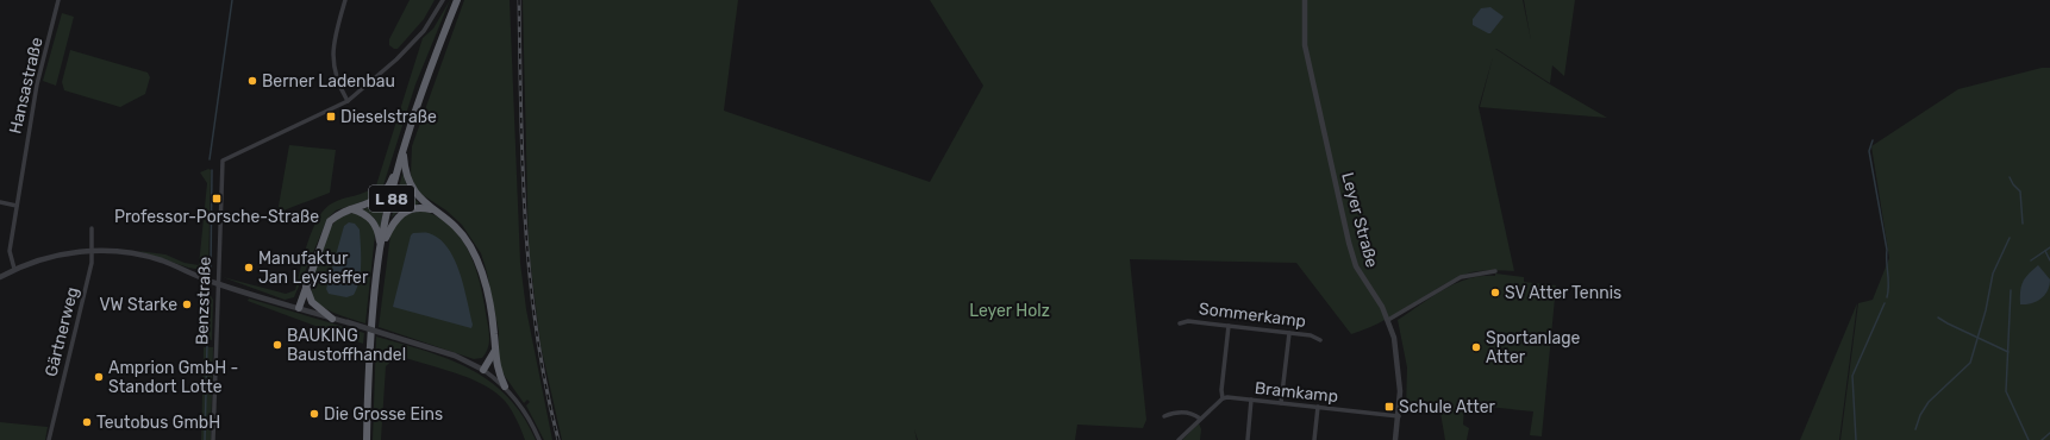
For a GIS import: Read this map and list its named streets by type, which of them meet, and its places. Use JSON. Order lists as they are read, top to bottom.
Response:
{
  "streets": {
    "highway": ["L 88"],
    "street": [
      "Hansastraße",
      "Leyer Straße",
      "Benzstraße",
      "Sommerkamp",
      "Gärtnerweg",
      "Bramkamp"
    ]
  },
  "crossings": [
    ["Leyer Straße", "Bramkamp"]
  ],
  "parks": ["Leyer Holz"],
  "places": {
    "other": [
      "Berner Ladenbau",
      "Manufaktur Jan Leysieffer",
      "SV Atter Tennis",
      "VW Starke",
      "BAUKING Baustoffhandel",
      "Sportanlage Atter",
      "Amprion GmbH - Standort Lotte",
      "Die Grosse Eins",
      "Teutobus GmbH"
    ],
    "transit": ["Dieselstraße", "Professor-Porsche-Straße", "Schule Atter"]
  }
}
